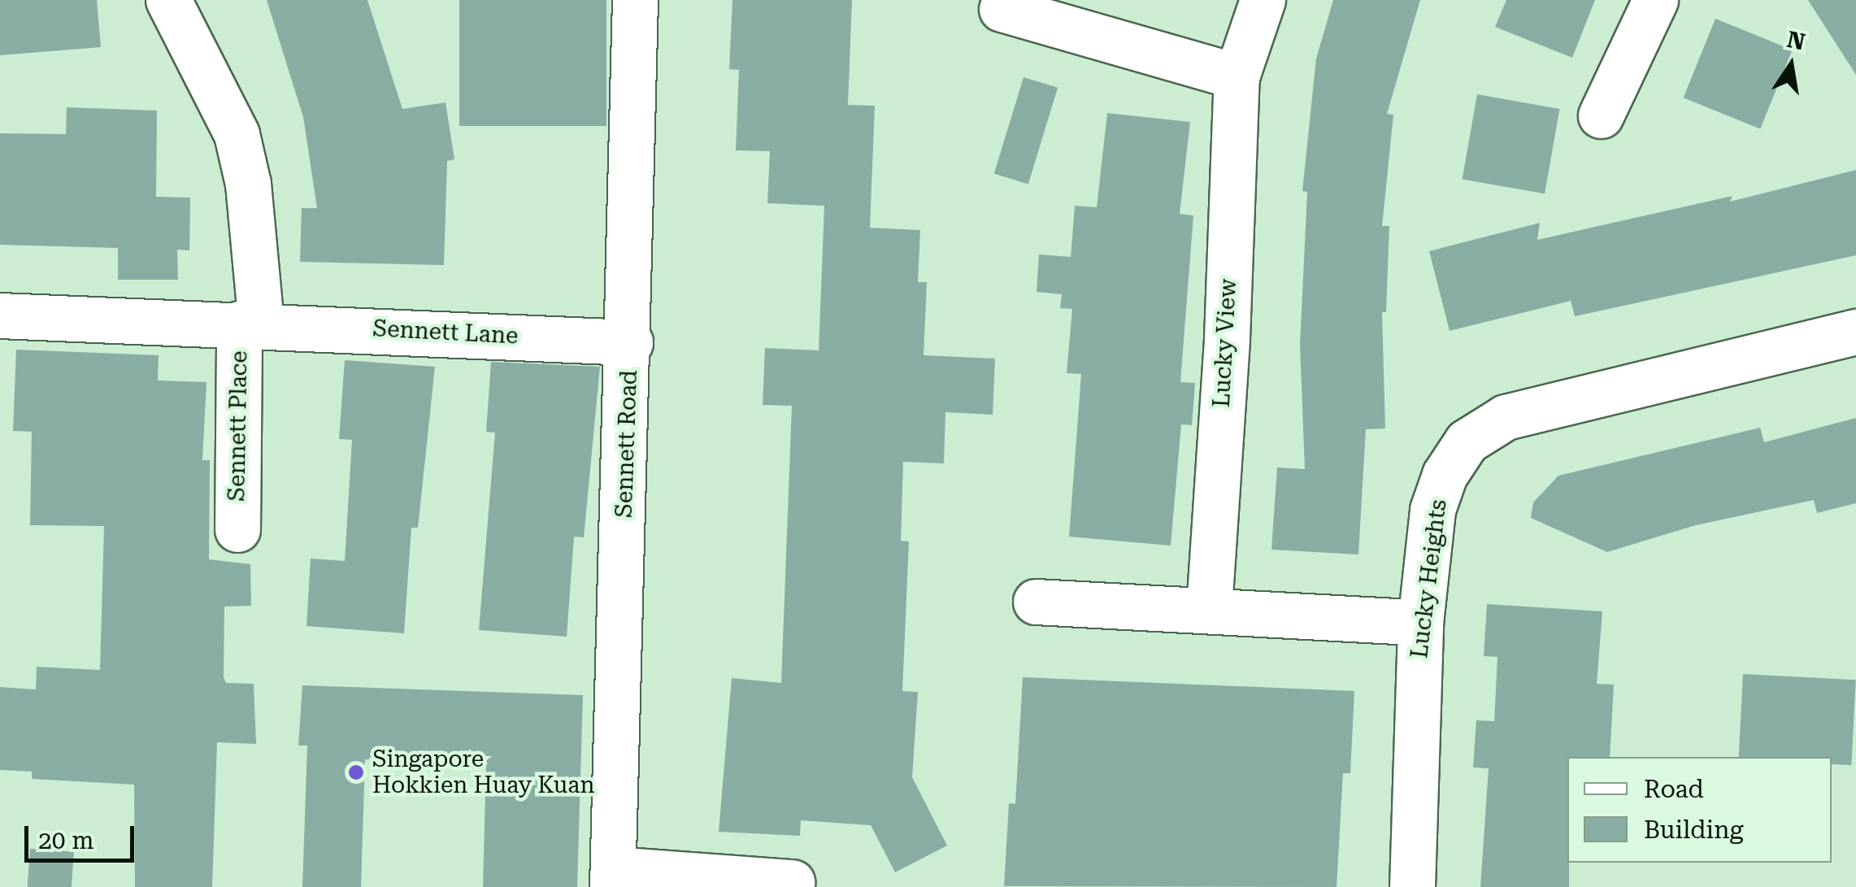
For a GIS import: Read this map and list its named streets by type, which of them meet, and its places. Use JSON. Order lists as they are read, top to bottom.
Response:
{
  "streets": {
    "street": [
      "Sennett Lane",
      "Lucky View",
      "Sennett Place",
      "Sennett Road",
      "Lucky Heights"
    ]
  },
  "crossings": [
    ["Sennett Lane", "Sennett Place"],
    ["Sennett Lane", "Sennett Road"]
  ],
  "places": ["Singapore Hokkien Huay Kuan"],
  "legend": ["Road", "Building"],
  "scale_bar": "20 m",
  "north": "top"
}
